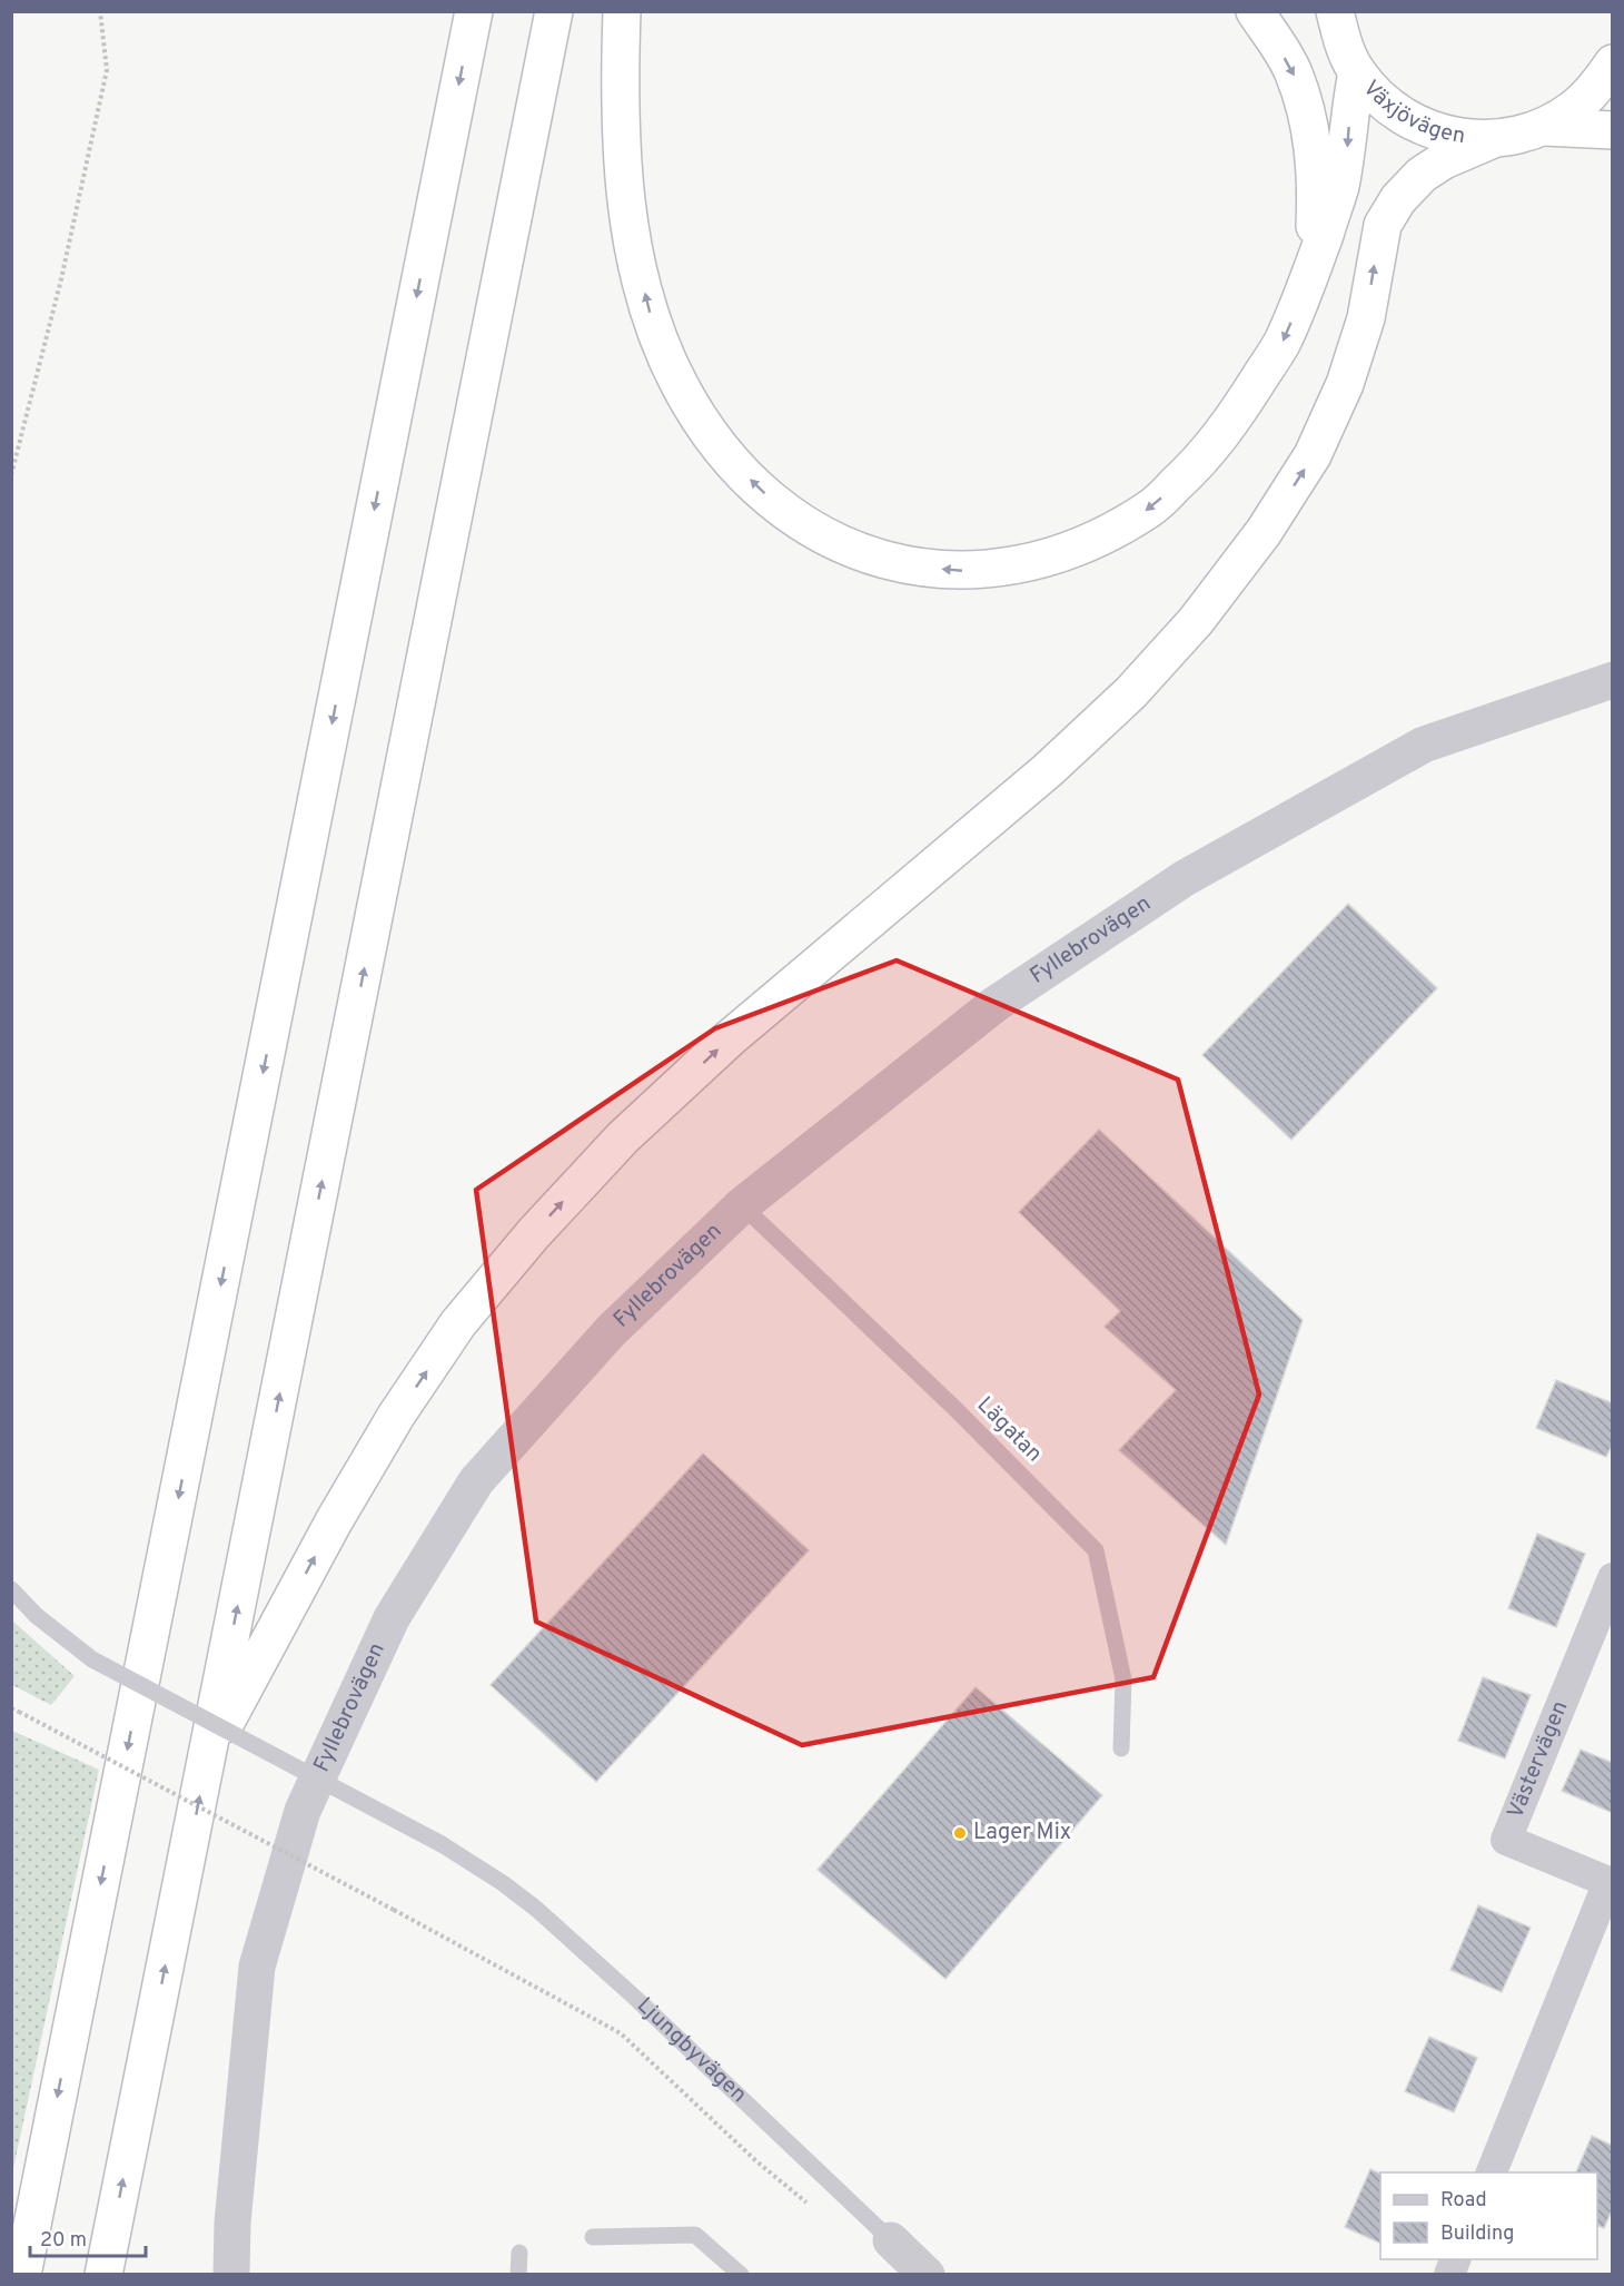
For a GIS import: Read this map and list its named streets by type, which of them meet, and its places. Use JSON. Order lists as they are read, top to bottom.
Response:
{
  "streets": {
    "highway": ["Växjövägen"],
    "street": ["Fyllebrovägen", "Västervägen", "Ljungbyvägen"],
    "lane": ["Lägatan"]
  },
  "crossings": [
    ["Fyllebrovägen", "Lägatan"]
  ],
  "places": ["Lager Mix"],
  "legend": ["Road", "Building"],
  "scale_bar": "20 m"
}
